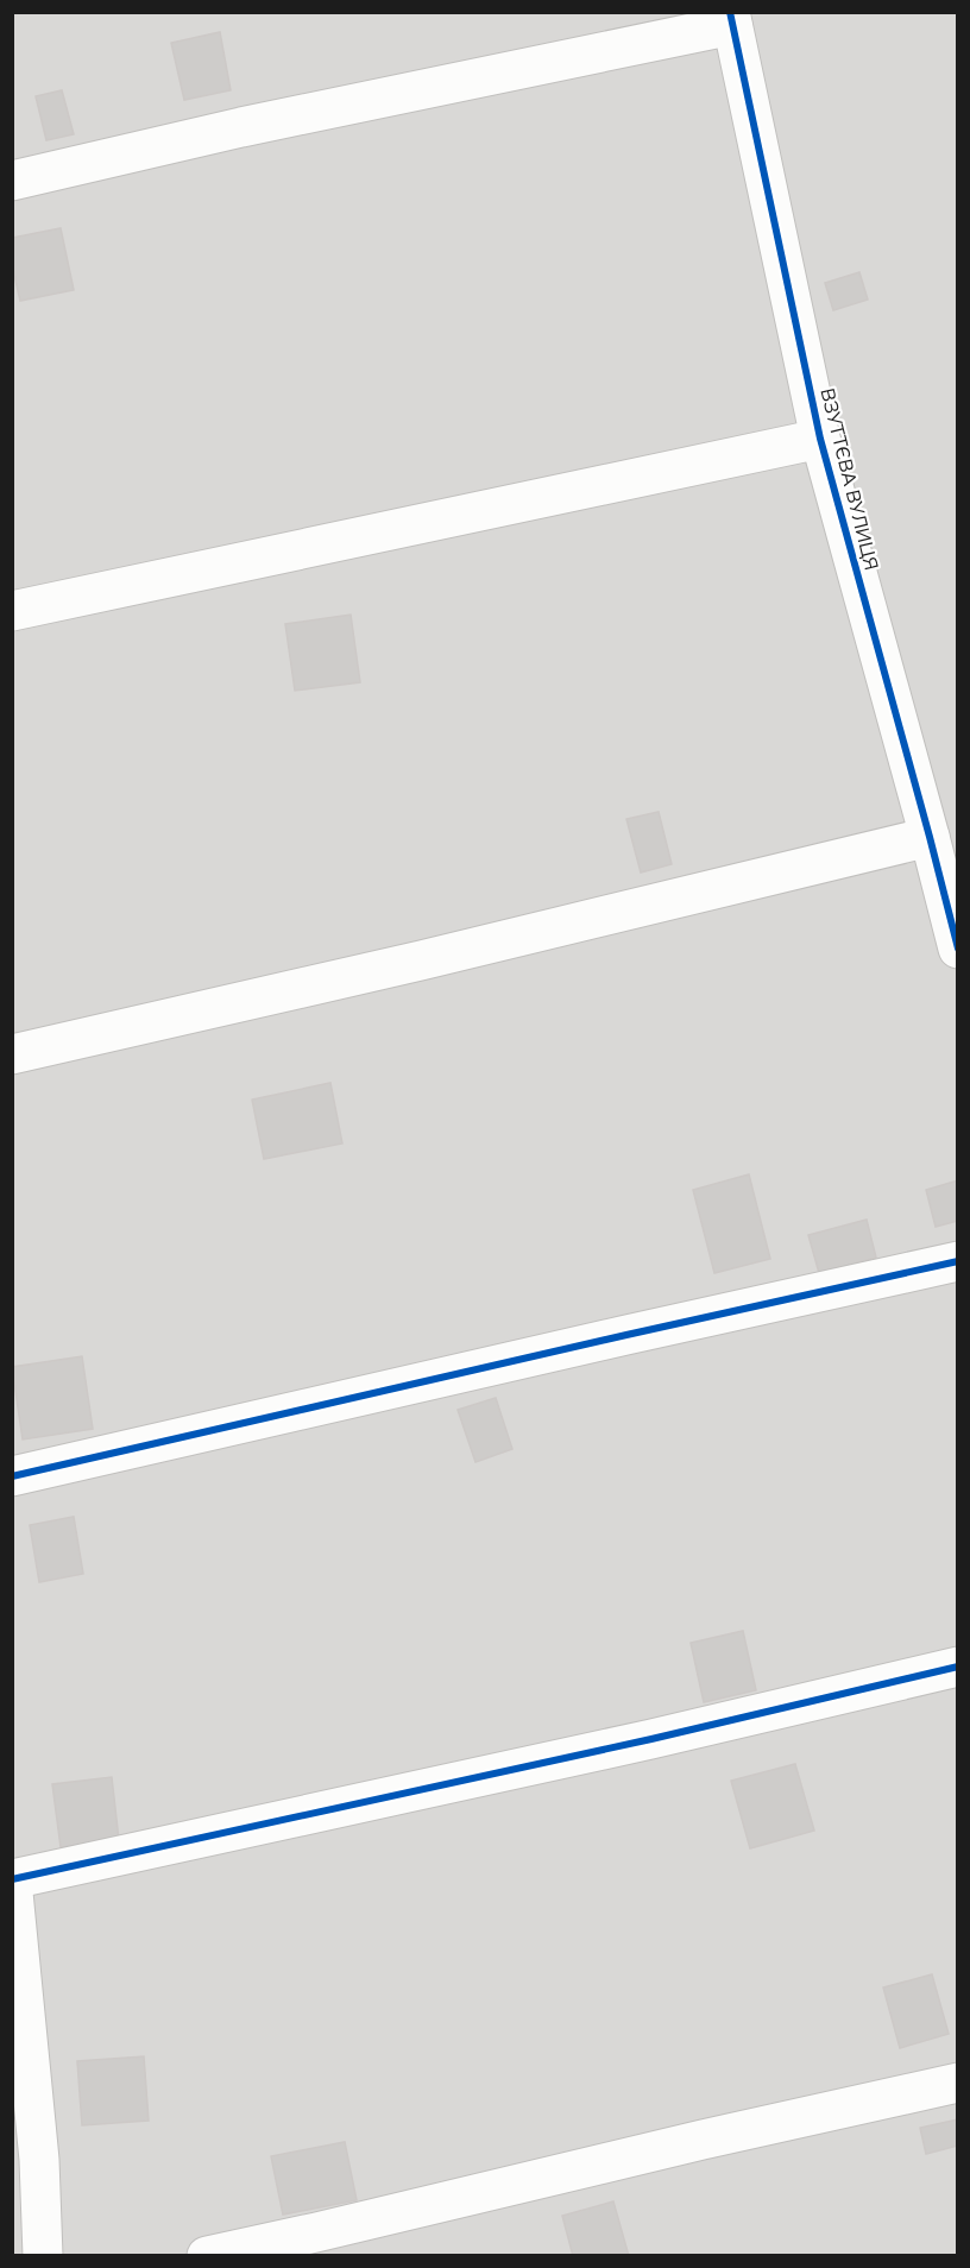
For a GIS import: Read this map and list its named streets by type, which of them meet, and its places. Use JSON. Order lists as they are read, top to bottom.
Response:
{
  "streets": {
    "street": ["ВЗУТТЄВА ВУЛИЦЯ"]
  }
}
